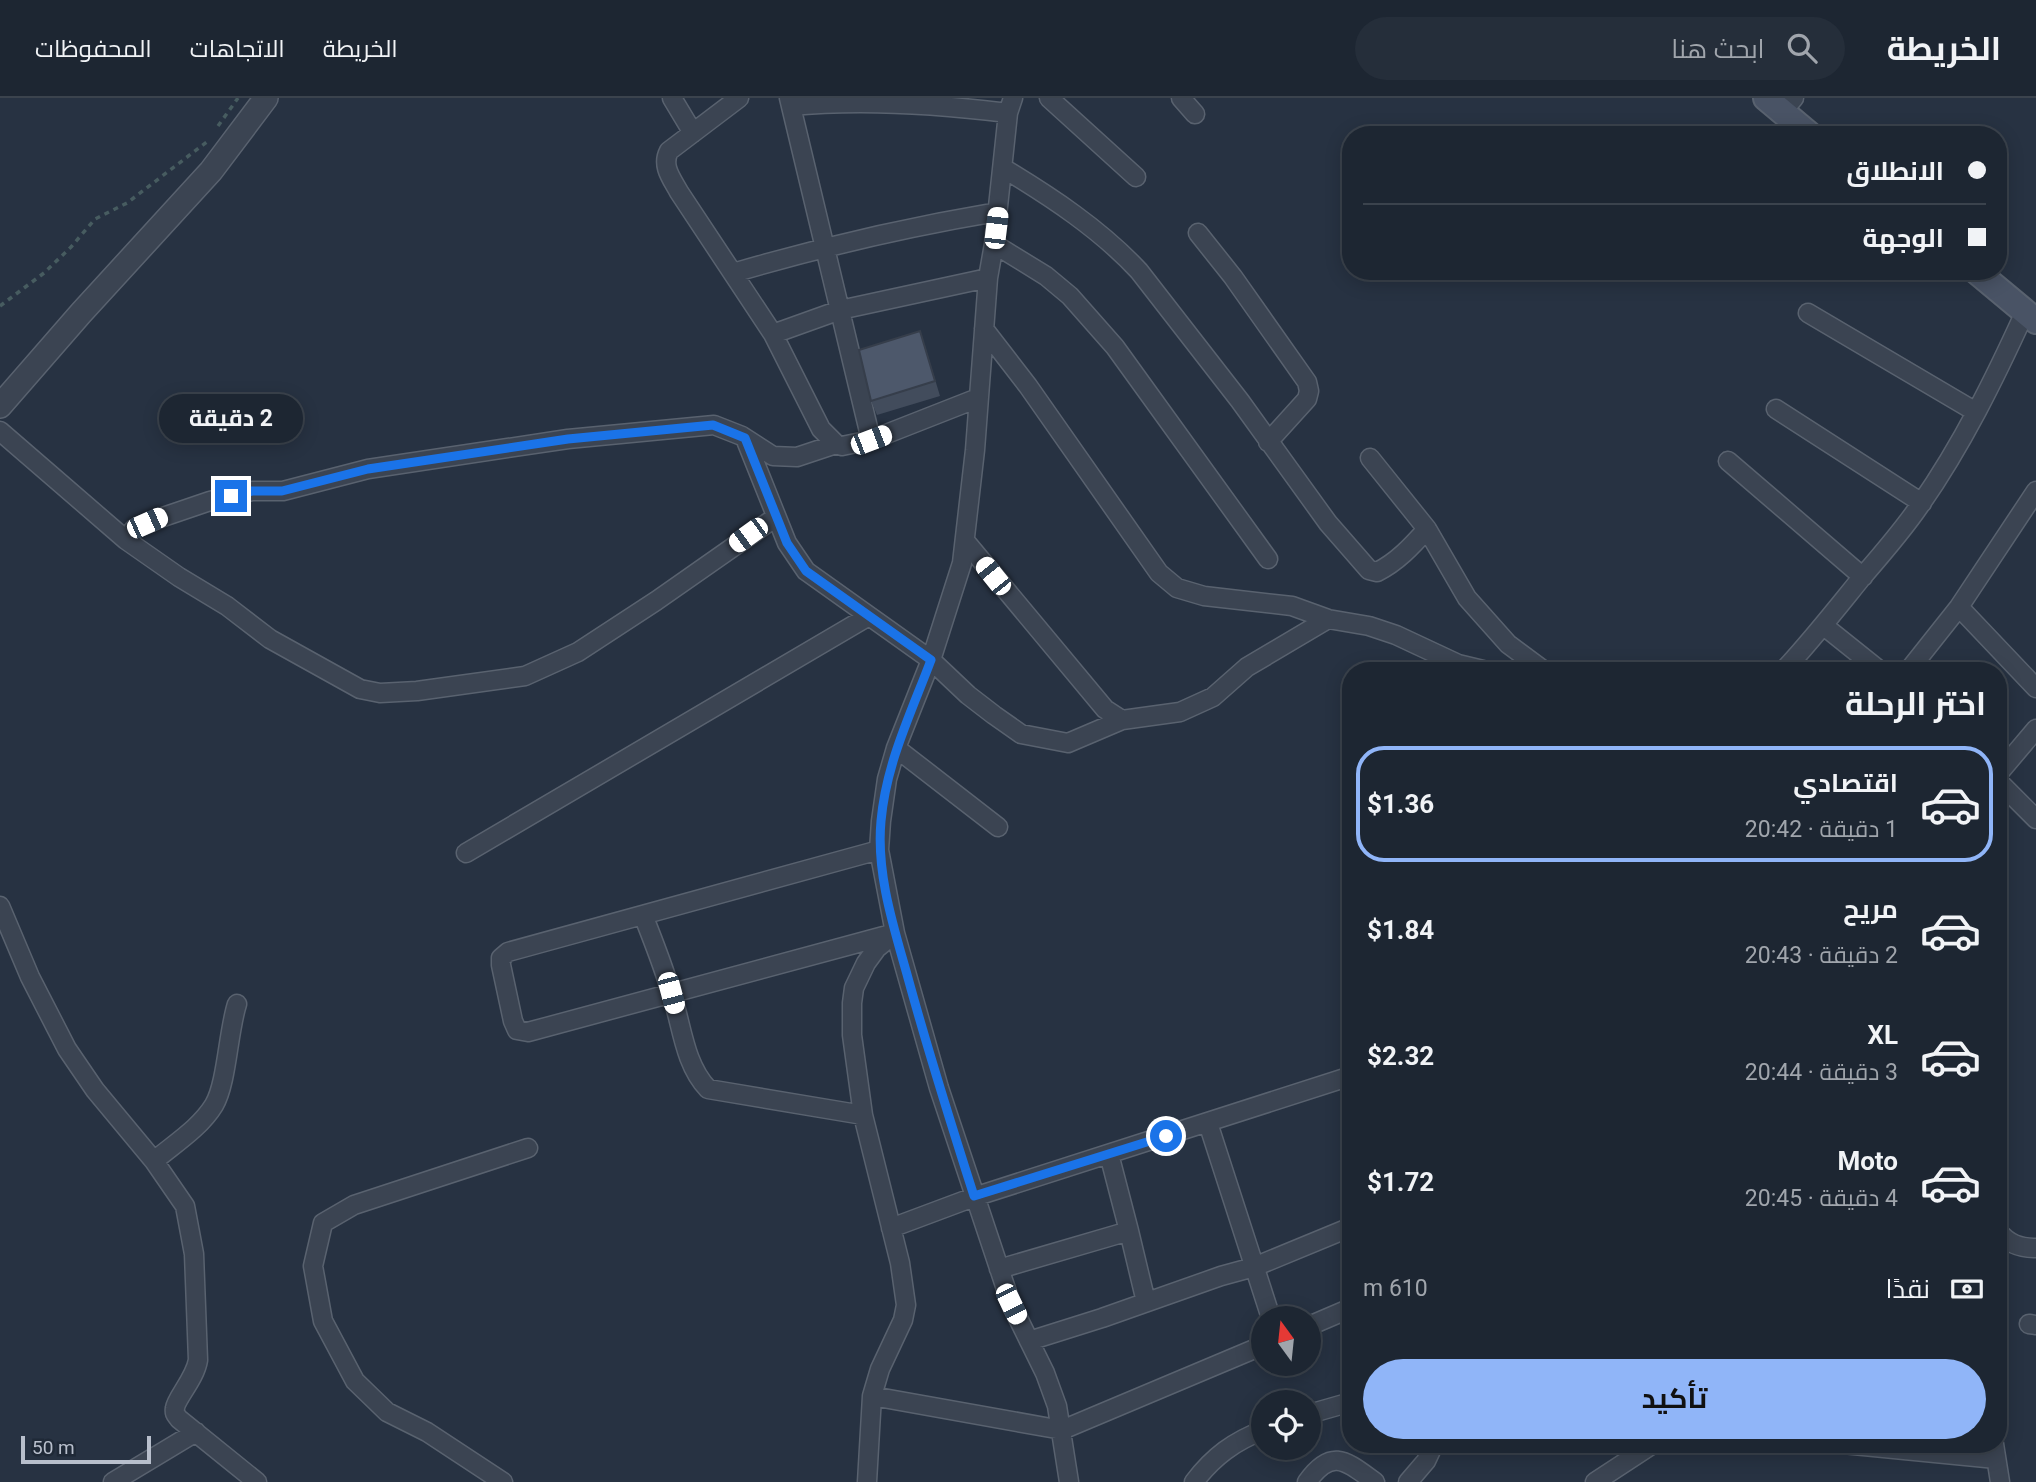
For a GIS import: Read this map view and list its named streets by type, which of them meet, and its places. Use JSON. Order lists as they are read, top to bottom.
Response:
{
  "scale_bar": "50 m",
  "north": "top",
  "page": {
    "header": "الخريطة",
    "search": "ابحث هنا",
    "nav": ["الخريطة", "الاتجاهات", "المحفوظات"],
    "banner": ["الانطلاق", "الوجهة"],
    "bubble": "2 دقيقة",
    "heading": "اختر الرحلة",
    "list": [
      {
        "name": "اقتصادي",
        "note": "1 دقيقة · 20:42",
        "value": "$1.36"
      },
      {
        "name": "مريح",
        "note": "2 دقيقة · 20:43",
        "value": "$1.84"
      },
      {
        "name": "XL",
        "note": "3 دقيقة · 20:44",
        "value": "$2.32"
      },
      {
        "name": "Moto",
        "note": "4 دقيقة · 20:45",
        "value": "$1.72"
      }
    ],
    "pay": ["نقدًا", "610 m"],
    "buttons": "تأكيد",
    "scale": "50 m"
  }
}
